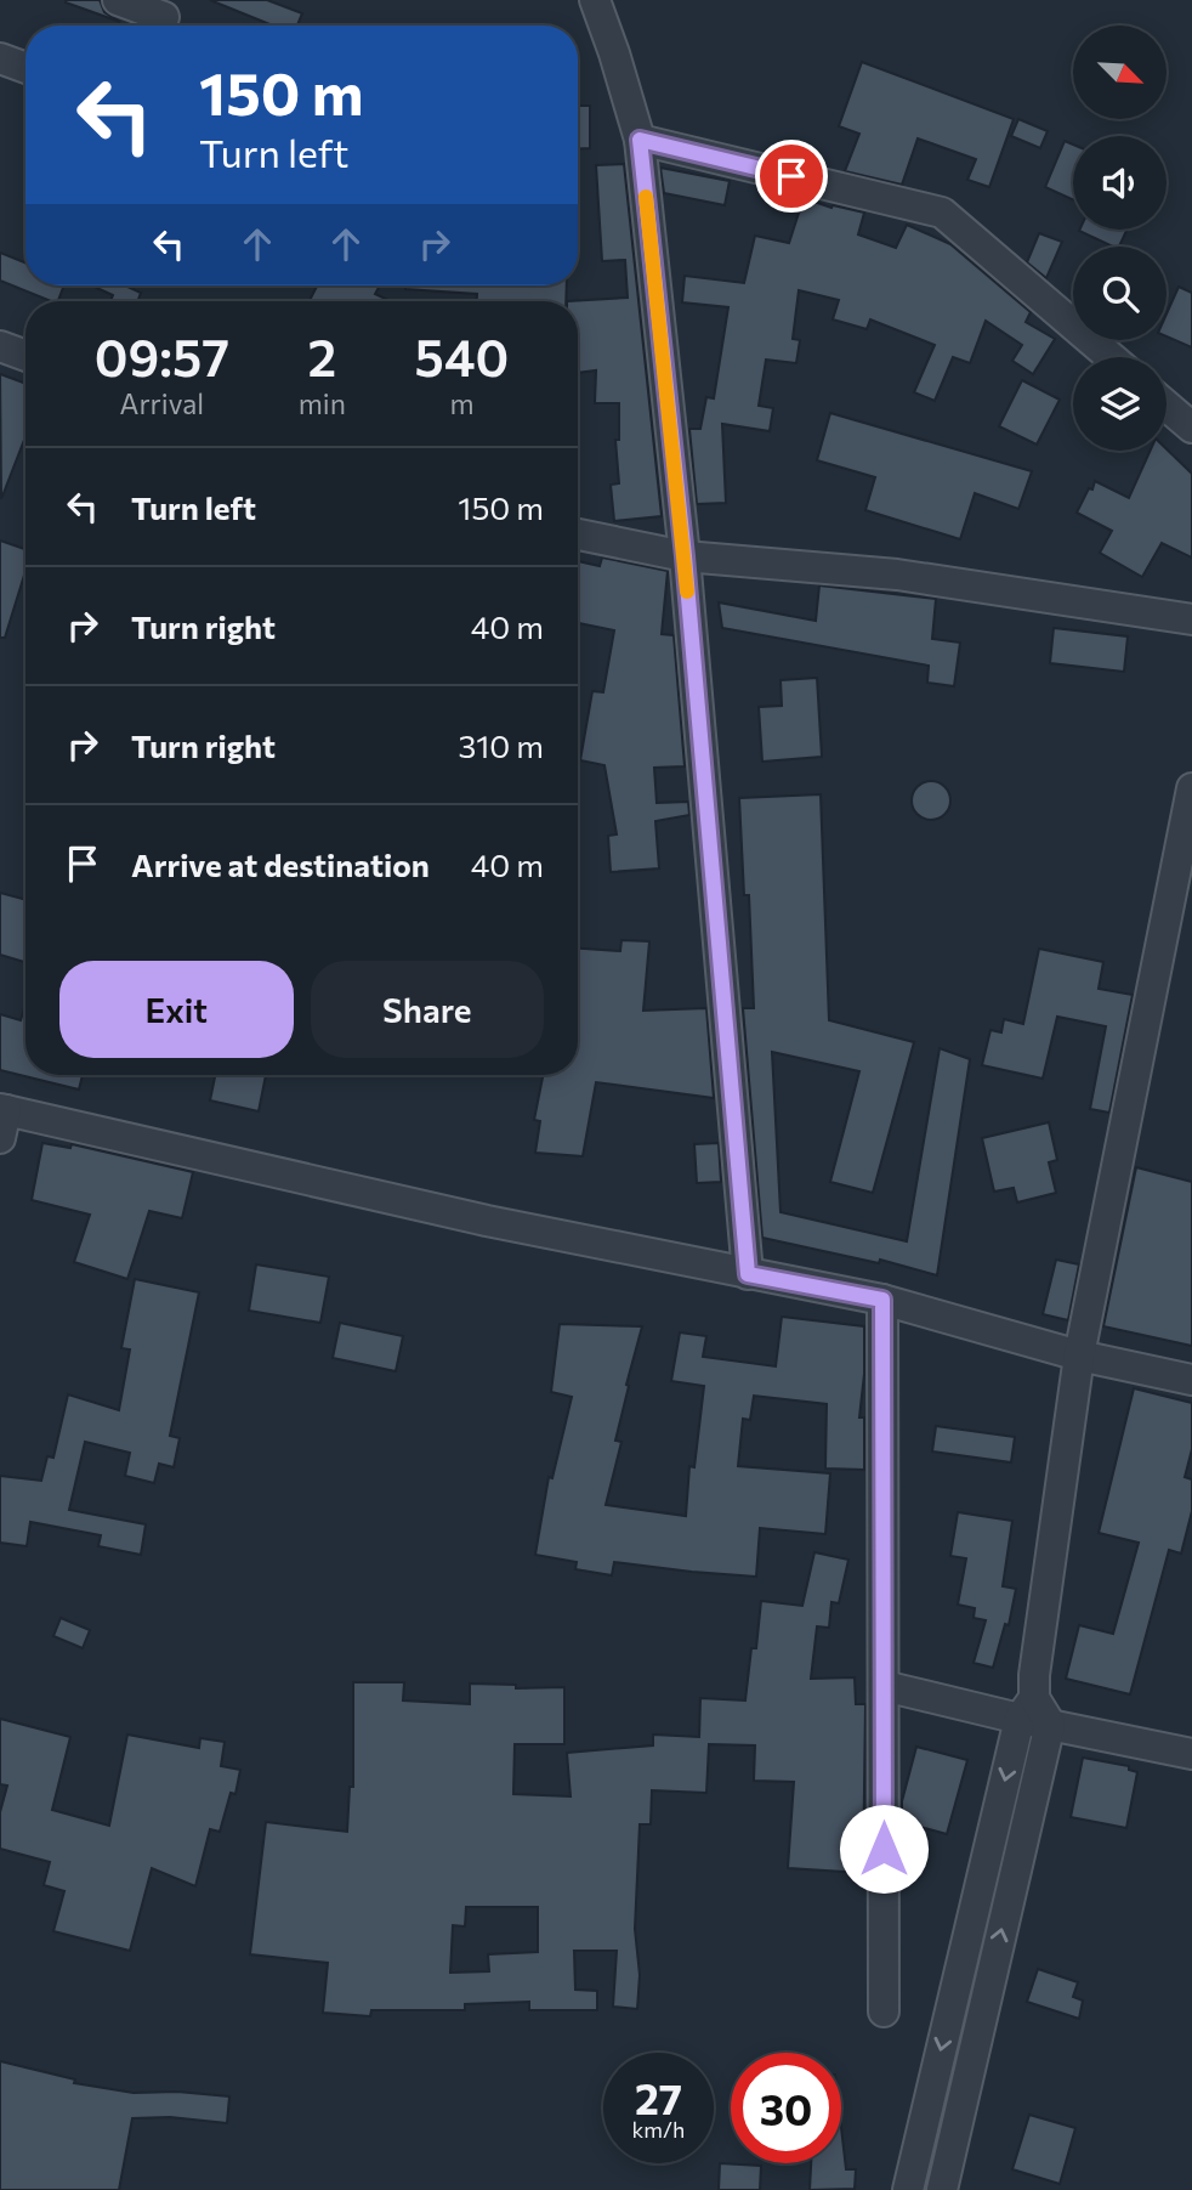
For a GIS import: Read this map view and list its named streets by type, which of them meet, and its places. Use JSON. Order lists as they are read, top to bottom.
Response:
{
  "north": "bottom right",
  "page": {
    "turn": ["150 m", "Turn left"],
    "eta": [
      "09:57",
      "Arrival",
      "2",
      "min",
      "540",
      "m"
    ],
    "list": [
      {
        "name": "Turn left",
        "value": "150 m"
      },
      {
        "name": "Turn right",
        "value": "40 m"
      },
      {
        "name": "Turn right",
        "value": "310 m"
      },
      {
        "name": "Arrive at destination",
        "value": "40 m"
      }
    ],
    "buttons": ["Exit", "Share"],
    "speed": "27 km/h",
    "limit": "30"
  }
}
